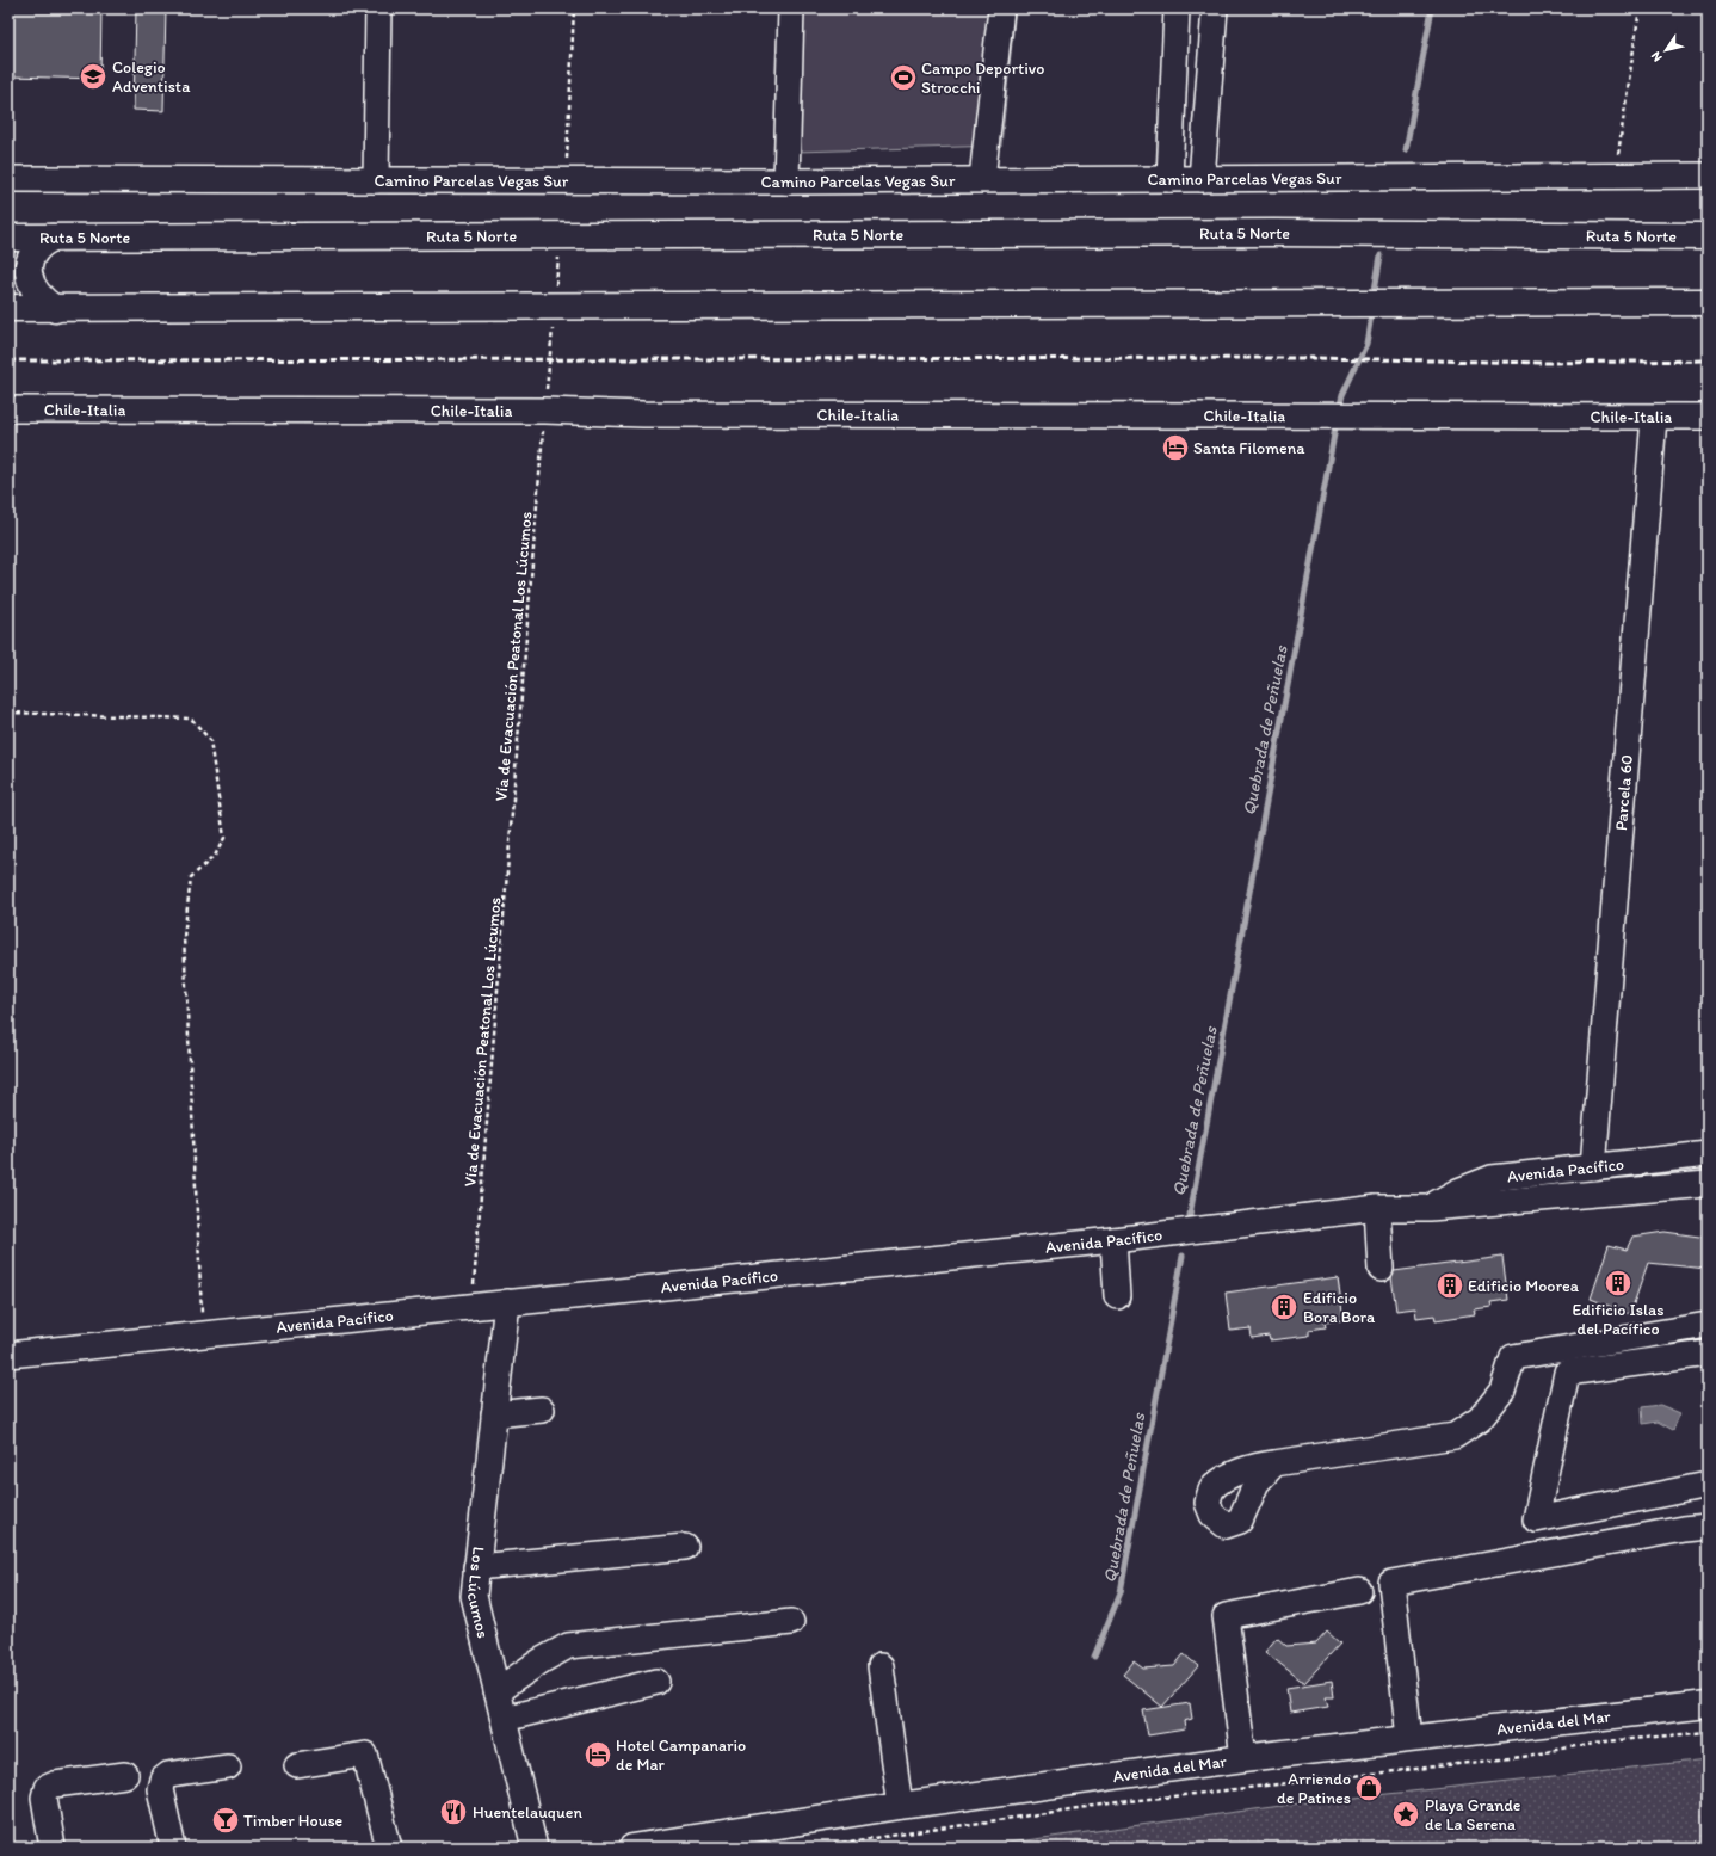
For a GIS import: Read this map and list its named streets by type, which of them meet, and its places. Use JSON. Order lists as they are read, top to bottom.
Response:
{
  "streets": {
    "main road": ["Ruta 5 Norte", "Avenida del Mar"],
    "street": [
      "Camino Parcelas Vegas Sur",
      "Chile-Italia",
      "Parcela 60",
      "Avenida Pacífico",
      "Los Lúcumos"
    ],
    "path": ["Vía de Evacuación Peatonal Los Lúcumos"]
  },
  "crossings": [
    ["Ruta 5 Norte", "Vía de Evacuación Peatonal Los Lúcumos"],
    ["Chile-Italia", "Vía de Evacuación Peatonal Los Lúcumos"],
    ["Chile-Italia", "Parcela 60"],
    ["Vía de Evacuación Peatonal Los Lúcumos", "Avenida Pacífico"],
    ["Parcela 60", "Avenida Pacífico"],
    ["Avenida Pacífico", "Los Lúcumos"]
  ],
  "water": ["Quebrada de Peñuelas"],
  "places": {
    "school or university": ["Colegio Adventista"],
    "sports": ["Campo Deportivo Strocchi"],
    "hotel": ["Santa Filomena", "Hotel Campanario de Mar"],
    "building": ["Edificio Islas del Pacífico", "Edificio Moorea", "Edificio Bora Bora"],
    "shop": ["Arriendo de Patines"],
    "restaurant": ["Huentelauquen"],
    "place": ["Playa Grande de La Serena"],
    "bar": ["Timber House"]
  },
  "north": "bottom left"
}
